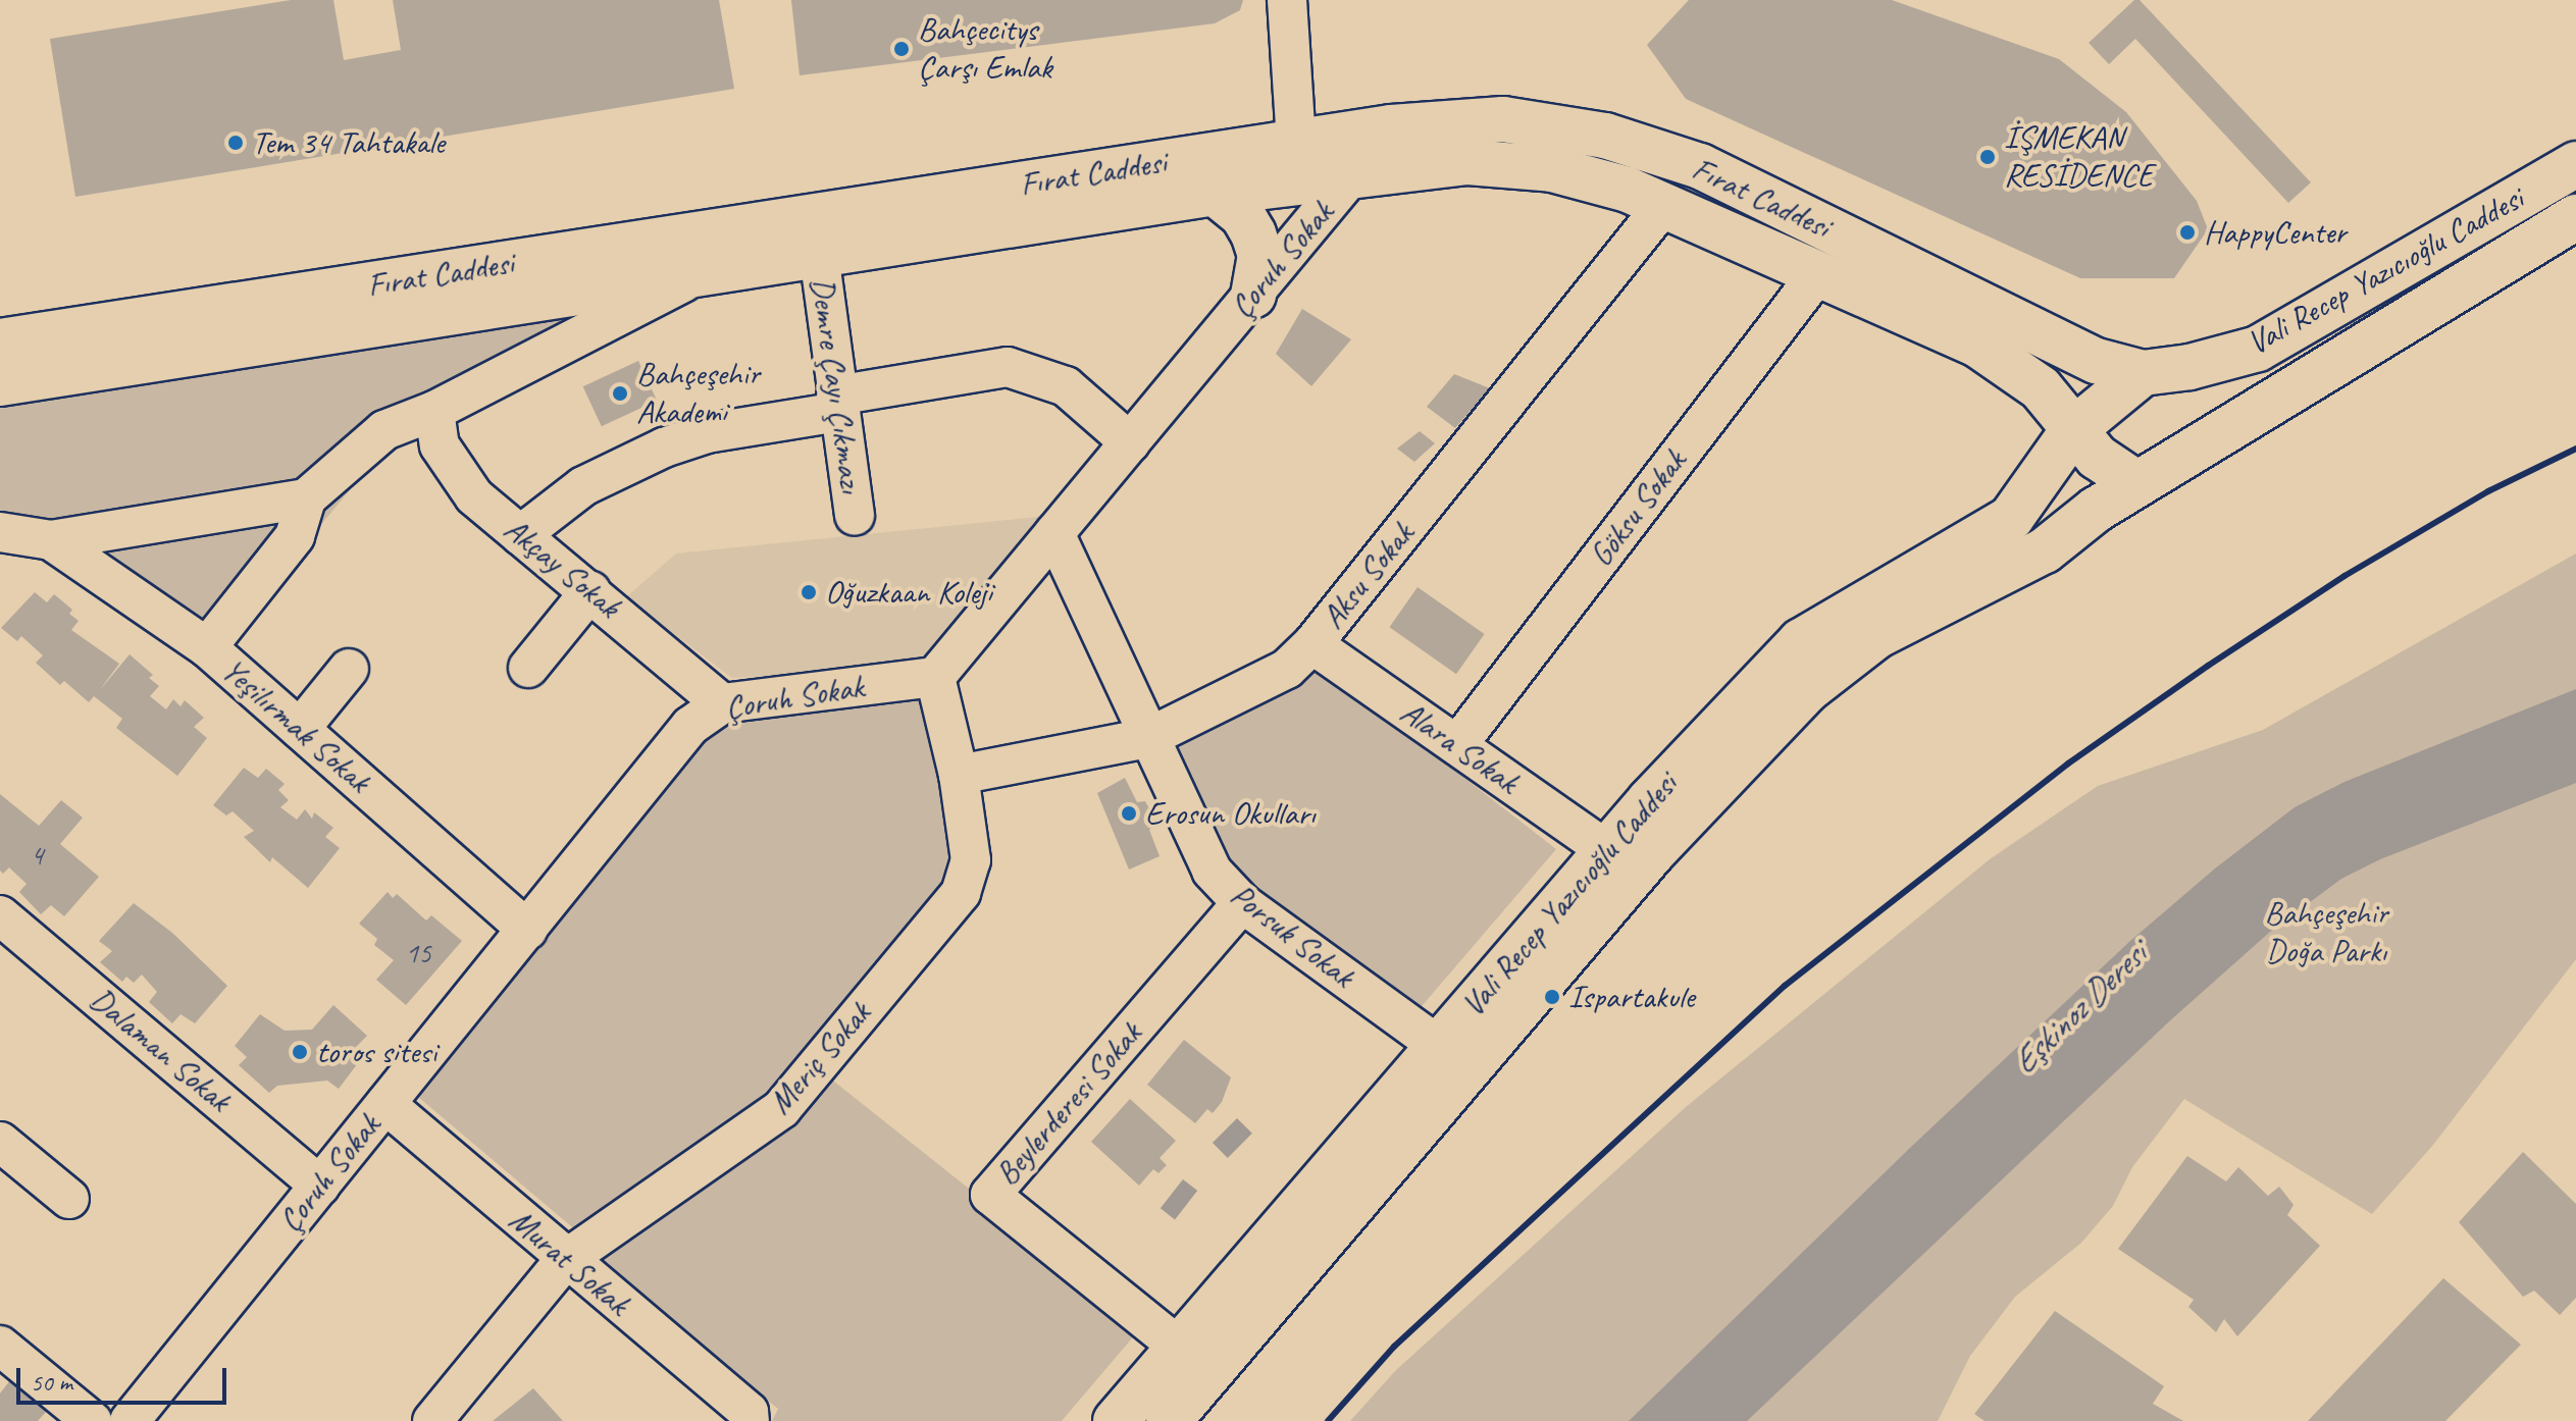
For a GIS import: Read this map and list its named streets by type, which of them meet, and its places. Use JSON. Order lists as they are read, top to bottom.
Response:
{
  "streets": {
    "main road": ["Fırat Caddesi", "Vali Recep Yazıcıoğlu Caddesi"],
    "street": [
      "Çoruh Sokak",
      "Demre Çayı Çıkmazı",
      "Göksu Sokak",
      "Akçay Sokak",
      "Aksu Sokak",
      "Yeşilırmak Sokak",
      "Alara Sokak",
      "Porsuk Sokak",
      "Dalaman Sokak",
      "Meriç Sokak",
      "Beylerderesi Sokak",
      "Murat Sokak"
    ]
  },
  "crossings": [
    ["Fırat Caddesi", "Çoruh Sokak"],
    ["Fırat Caddesi", "Vali Recep Yazıcıoğlu Caddesi"],
    ["Fırat Caddesi", "Demre Çayı Çıkmazı"],
    ["Fırat Caddesi", "Göksu Sokak"],
    ["Fırat Caddesi", "Aksu Sokak"],
    ["Çoruh Sokak", "Akçay Sokak"],
    ["Çoruh Sokak", "Yeşilırmak Sokak"],
    ["Çoruh Sokak", "Porsuk Sokak"],
    ["Çoruh Sokak", "Dalaman Sokak"],
    ["Çoruh Sokak", "Meriç Sokak"],
    ["Çoruh Sokak", "Murat Sokak"],
    ["Vali Recep Yazıcıoğlu Caddesi", "Alara Sokak"],
    ["Vali Recep Yazıcıoğlu Caddesi", "Porsuk Sokak"],
    ["Vali Recep Yazıcıoğlu Caddesi", "Beylerderesi Sokak"],
    ["Göksu Sokak", "Alara Sokak"],
    ["Aksu Sokak", "Alara Sokak"],
    ["Aksu Sokak", "Porsuk Sokak"],
    ["Aksu Sokak", "Meriç Sokak"],
    ["Porsuk Sokak", "Beylerderesi Sokak"],
    ["Meriç Sokak", "Murat Sokak"]
  ],
  "water": ["Eşkinoz Deresi"],
  "parks": ["Bahçeşehir Doğa Parkı"],
  "places": [
    "Bahçecitys Çarşı Emlak",
    "Tem 34 Tahtakale",
    "İŞMEKAN RESİDENCE",
    "HappyCenter",
    "Bahçeşehir Akademi",
    "Oğuzkaan Koleji",
    "Erosun Okulları",
    "Ispartakule",
    "toros sitesi"
  ],
  "house_numbers": ["4", "15"],
  "scale_bar": "50 m"
}
